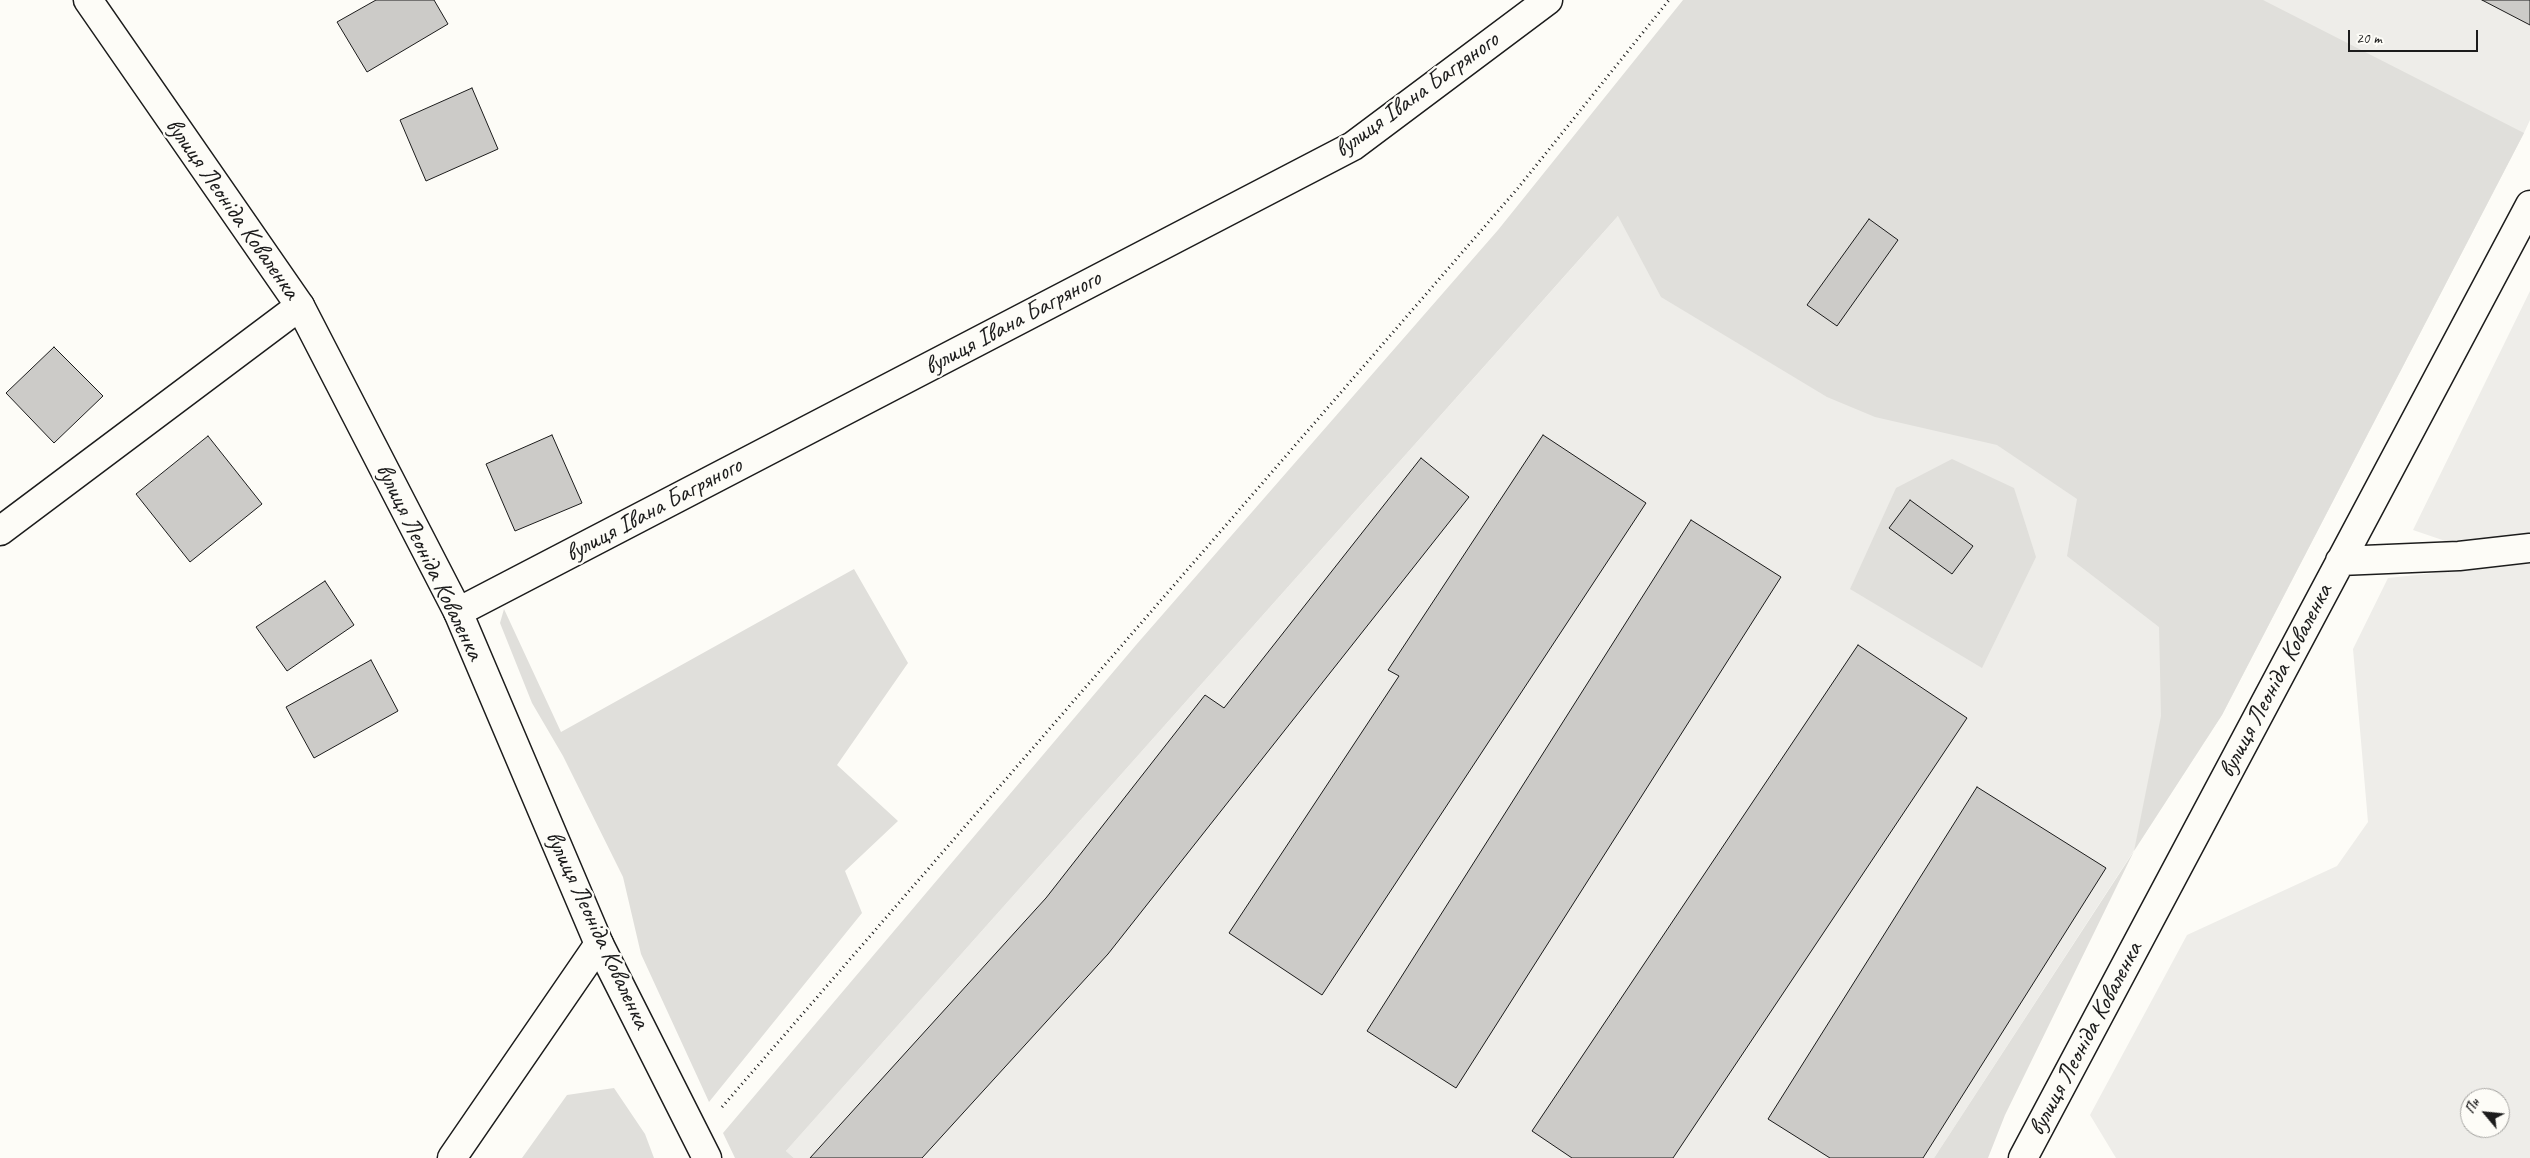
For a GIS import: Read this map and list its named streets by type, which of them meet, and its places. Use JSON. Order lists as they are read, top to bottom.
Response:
{
  "streets": {
    "street": ["вулиця Івана Багряного", "вулиця Леоніда Коваленка"]
  },
  "crossings": [
    ["вулиця Івана Багряного", "вулиця Леоніда Коваленка"]
  ],
  "scale_bar": "20 m",
  "north": "top left"
}
